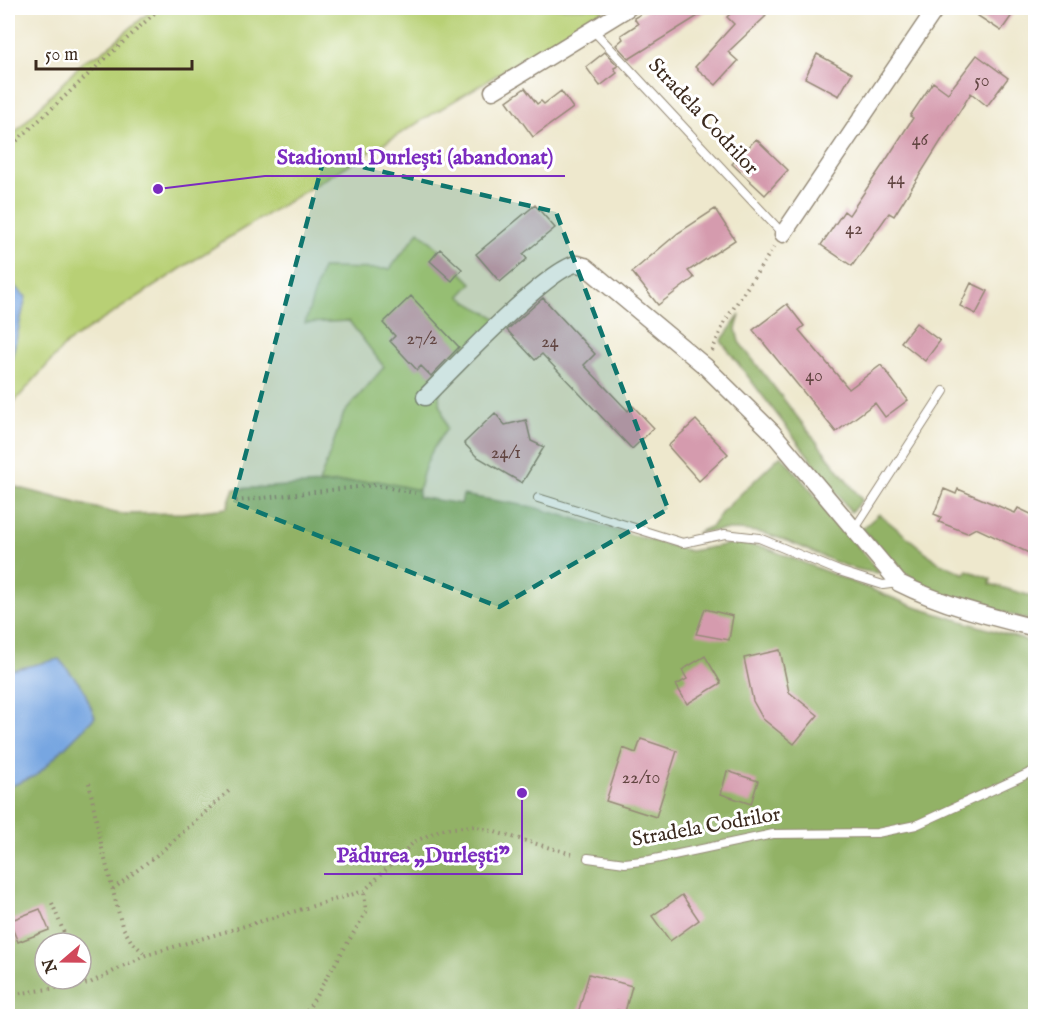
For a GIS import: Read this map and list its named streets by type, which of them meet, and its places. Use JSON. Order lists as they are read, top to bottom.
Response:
{
  "streets": {
    "lane": ["Stradela Codrilor"]
  },
  "places": ["Stadionul Durlești (abandonat)", "Pădurea „Durlești”"],
  "house_numbers": [
    "50",
    "46",
    "44",
    "42",
    "27/2",
    "24",
    "40",
    "24/1",
    "22/10"
  ],
  "scale_bar": "50 m",
  "north": "left"
}
